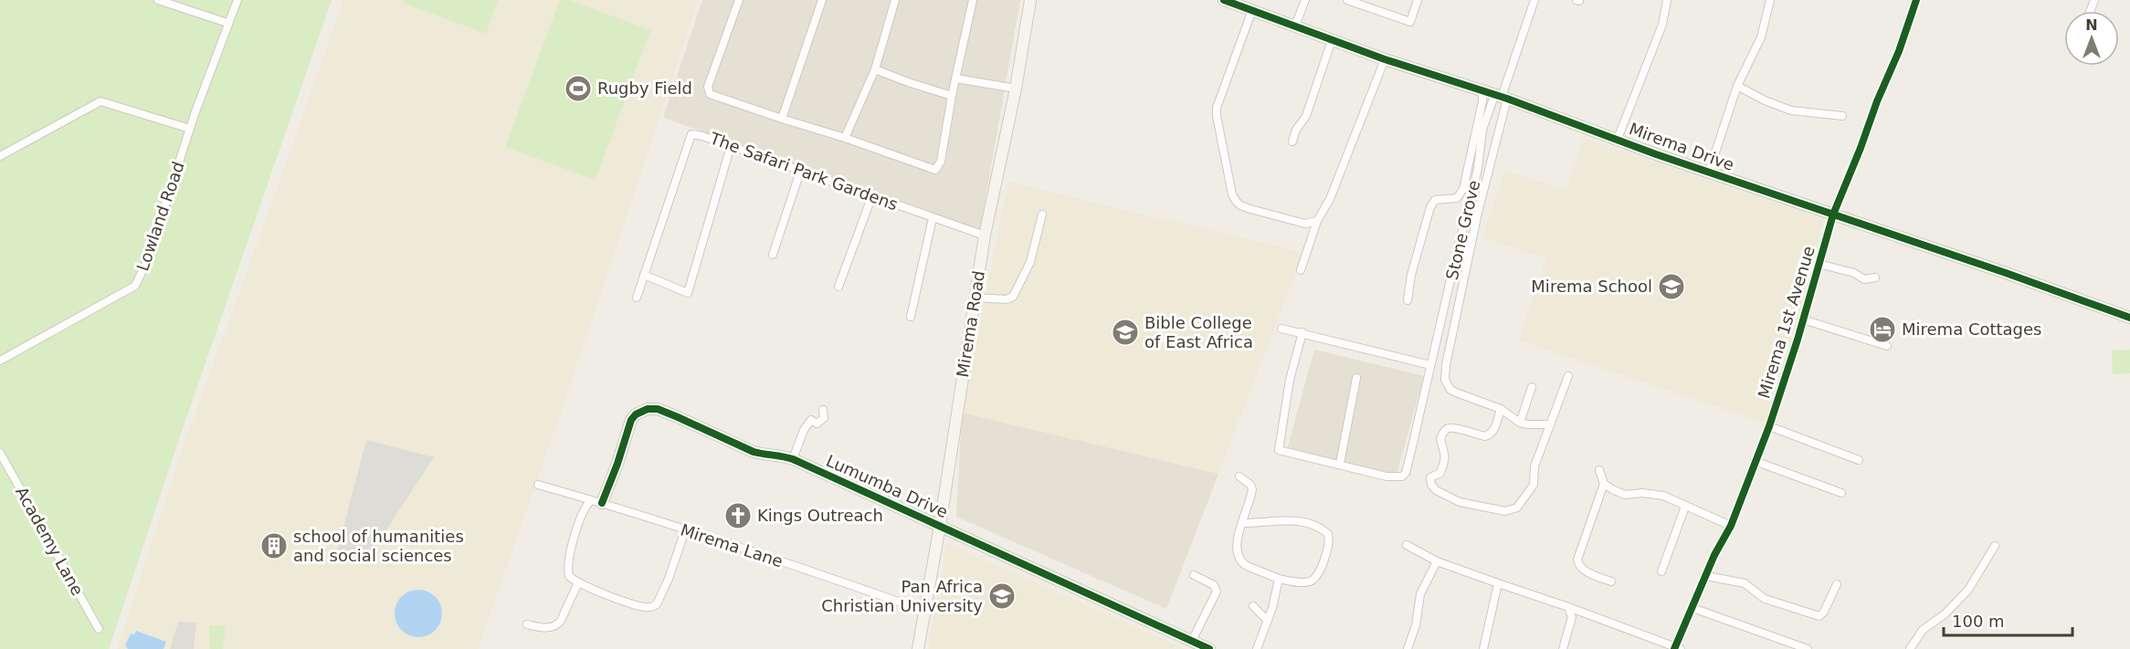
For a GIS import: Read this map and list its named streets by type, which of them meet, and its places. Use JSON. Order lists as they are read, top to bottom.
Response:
{
  "streets": {
    "street": [
      "Mirema Drive",
      "The Safari Park Gardens",
      "Lowland Road",
      "Stone Grove",
      "Mirema 1st Avenue",
      "Mirema Road",
      "Lumumba Drive",
      "Academy Lane",
      "Mirema Lane"
    ]
  },
  "crossings": [
    ["Mirema Drive", "Stone Grove"],
    ["Mirema Drive", "Mirema 1st Avenue"],
    ["The Safari Park Gardens", "Mirema Road"],
    ["Mirema Road", "Lumumba Drive"],
    ["Mirema Road", "Mirema Lane"],
    ["Lumumba Drive", "Mirema Lane"]
  ],
  "places": {
    "sports": ["Rugby Field"],
    "school or university": ["Mirema School", "Bible College of East Africa", "Pan Africa Christian University"],
    "hotel": ["Mirema Cottages"],
    "church": ["Kings Outreach"],
    "building": ["school of humanities and social sciences"]
  },
  "scale_bar": "100 m",
  "north": "top"
}
